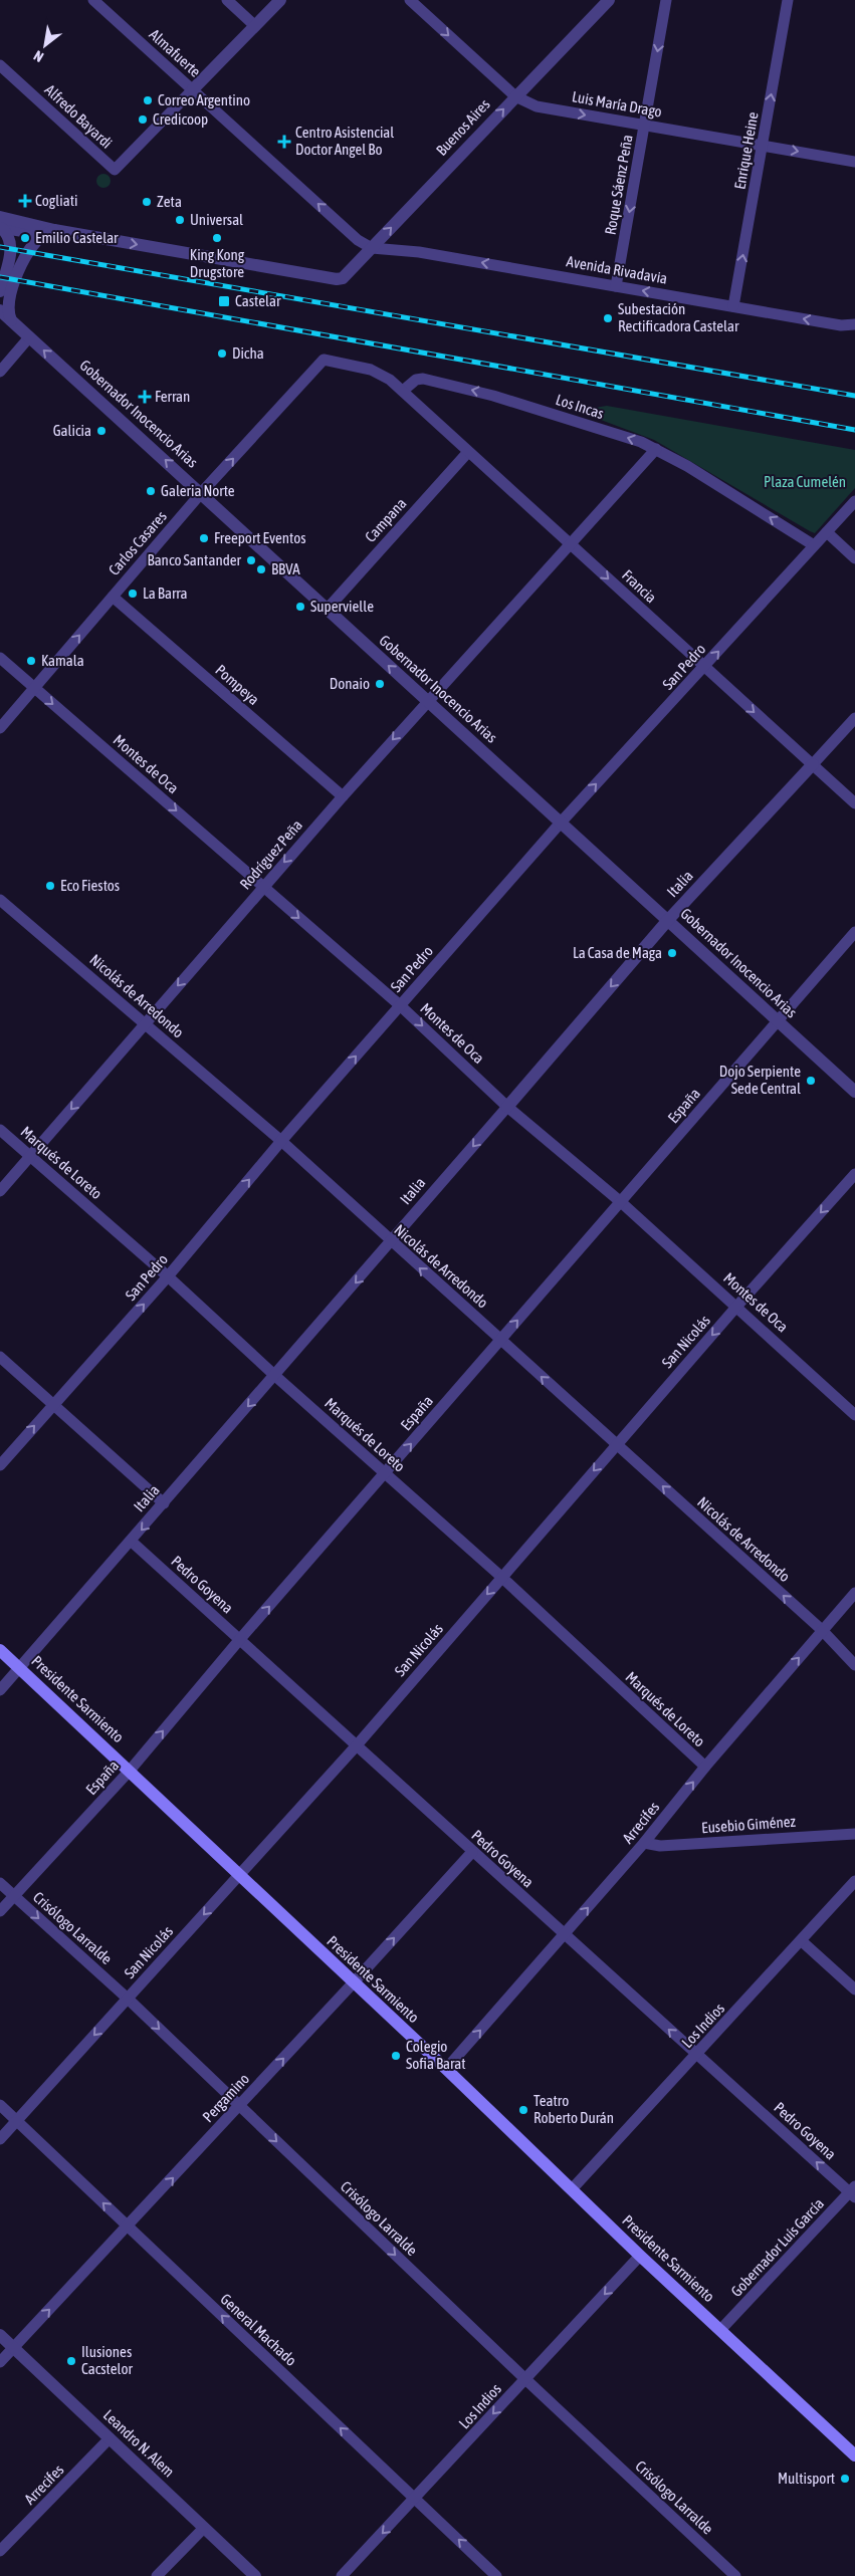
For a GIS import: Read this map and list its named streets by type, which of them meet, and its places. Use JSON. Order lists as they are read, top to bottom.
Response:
{
  "streets": {
    "main road": ["Presidente Sarmiento"],
    "street": [
      "Almafuerte",
      "Luis María Drago",
      "Alfredo Bayardi",
      "Buenos Aires",
      "Enrique Heine",
      "Roque Sáenz Peña",
      "Avenida Rivadavia",
      "Los Incas",
      "Gobernador Inocencio Arias",
      "Campana",
      "Carlos Casares",
      "Francia",
      "San Pedro",
      "Pompeya",
      "Montes de Oca",
      "Rodríguez Peña",
      "Italia",
      "Nicolás de Arredondo",
      "España",
      "Marqués de Loreto",
      "San Nicolás",
      "Pedro Goyena",
      "Arrecifes",
      "Eusebio Giménez",
      "Crisólogo Larralde",
      "Los Indios",
      "Pergamino",
      "Gobernador Luís García",
      "General Machado",
      "Leandro N. Alem"
    ]
  },
  "crossings": [
    ["Almafuerte", "Alfredo Bayardi"],
    ["Almafuerte", "Buenos Aires"],
    ["Almafuerte", "Avenida Rivadavia"],
    ["Luis María Drago", "Buenos Aires"],
    ["Luis María Drago", "Enrique Heine"],
    ["Luis María Drago", "Roque Sáenz Peña"],
    ["Buenos Aires", "Avenida Rivadavia"],
    ["Enrique Heine", "Avenida Rivadavia"],
    ["Roque Sáenz Peña", "Avenida Rivadavia"],
    ["Los Incas", "Carlos Casares"],
    ["Los Incas", "Francia"],
    ["Los Incas", "San Pedro"],
    ["Los Incas", "Rodríguez Peña"],
    ["Gobernador Inocencio Arias", "Campana"],
    ["Gobernador Inocencio Arias", "Carlos Casares"],
    ["Gobernador Inocencio Arias", "San Pedro"],
    ["Gobernador Inocencio Arias", "Rodríguez Peña"],
    ["Gobernador Inocencio Arias", "Italia"],
    ["Gobernador Inocencio Arias", "España"],
    ["Campana", "Francia"],
    ["Carlos Casares", "Francia"],
    ["Carlos Casares", "Pompeya"],
    ["Carlos Casares", "Montes de Oca"],
    ["Francia", "San Pedro"],
    ["Francia", "Rodríguez Peña"],
    ["Francia", "Italia"],
    ["San Pedro", "Montes de Oca"],
    ["San Pedro", "Nicolás de Arredondo"],
    ["San Pedro", "Marqués de Loreto"],
    ["Pompeya", "Rodríguez Peña"],
    ["Montes de Oca", "Rodríguez Peña"],
    ["Montes de Oca", "Italia"],
    ["Montes de Oca", "España"],
    ["Montes de Oca", "San Nicolás"],
    ["Rodríguez Peña", "Nicolás de Arredondo"],
    ["Rodríguez Peña", "Marqués de Loreto"],
    ["Italia", "Nicolás de Arredondo"],
    ["Italia", "Marqués de Loreto"],
    ["Italia", "Pedro Goyena"],
    ["Italia", "Presidente Sarmiento"],
    ["Nicolás de Arredondo", "España"],
    ["Nicolás de Arredondo", "San Nicolás"],
    ["Nicolás de Arredondo", "Arrecifes"],
    ["España", "Marqués de Loreto"],
    ["España", "Pedro Goyena"],
    ["España", "Presidente Sarmiento"],
    ["España", "Crisólogo Larralde"],
    ["Marqués de Loreto", "San Nicolás"],
    ["Marqués de Loreto", "Arrecifes"],
    ["San Nicolás", "Pedro Goyena"],
    ["San Nicolás", "Presidente Sarmiento"],
    ["San Nicolás", "Crisólogo Larralde"],
    ["San Nicolás", "General Machado"],
    ["Pedro Goyena", "Arrecifes"],
    ["Pedro Goyena", "Los Indios"],
    ["Pedro Goyena", "Pergamino"],
    ["Pedro Goyena", "Gobernador Luís García"],
    ["Presidente Sarmiento", "Arrecifes"],
    ["Presidente Sarmiento", "Los Indios"],
    ["Presidente Sarmiento", "Pergamino"],
    ["Presidente Sarmiento", "Gobernador Luís García"],
    ["Arrecifes", "Eusebio Giménez"],
    ["Arrecifes", "Leandro N. Alem"],
    ["Crisólogo Larralde", "Los Indios"],
    ["Crisólogo Larralde", "Pergamino"],
    ["Los Indios", "General Machado"],
    ["Pergamino", "General Machado"],
    ["Pergamino", "Leandro N. Alem"]
  ],
  "one_way": [
    "Almafuerte",
    "Luis María Drago",
    "Buenos Aires",
    "Enrique Heine",
    "Roque Sáenz Peña",
    "Avenida Rivadavia",
    "Los Incas",
    "Carlos Casares",
    "Francia",
    "San Pedro",
    "Montes de Oca",
    "Rodríguez Peña",
    "Italia",
    "Nicolás de Arredondo",
    "España",
    "San Nicolás",
    "Pedro Goyena",
    "Arrecifes",
    "Crisólogo Larralde",
    "Los Indios",
    "Pergamino",
    "General Machado"
  ],
  "parks": ["Plaza Cumelén"],
  "places": {
    "other": [
      "Correo Argentino",
      "Credicoop",
      "Zeta",
      "Universal",
      "Emilio Castelar",
      "King Kong Drugstore",
      "Subestación Rectificadora Castelar",
      "Dicha",
      "Galicia",
      "Galeria Norte",
      "Freeport Eventos",
      "Banco Santander",
      "BBVA",
      "La Barra",
      "Supervielle",
      "Kamala",
      "Donaio",
      "Eco Fiestos",
      "La Casa de Maga",
      "Dojo Serpiente Sede Central",
      "Colegio Sofia Barat",
      "Teatro Roberto Durán",
      "Ilusiones Cacstelor",
      "Multisport"
    ],
    "health": ["Centro Asistencial Doctor Angel Bo", "Cogliati", "Ferran"],
    "transit": ["Castelar"]
  },
  "north": "bottom left"
}
